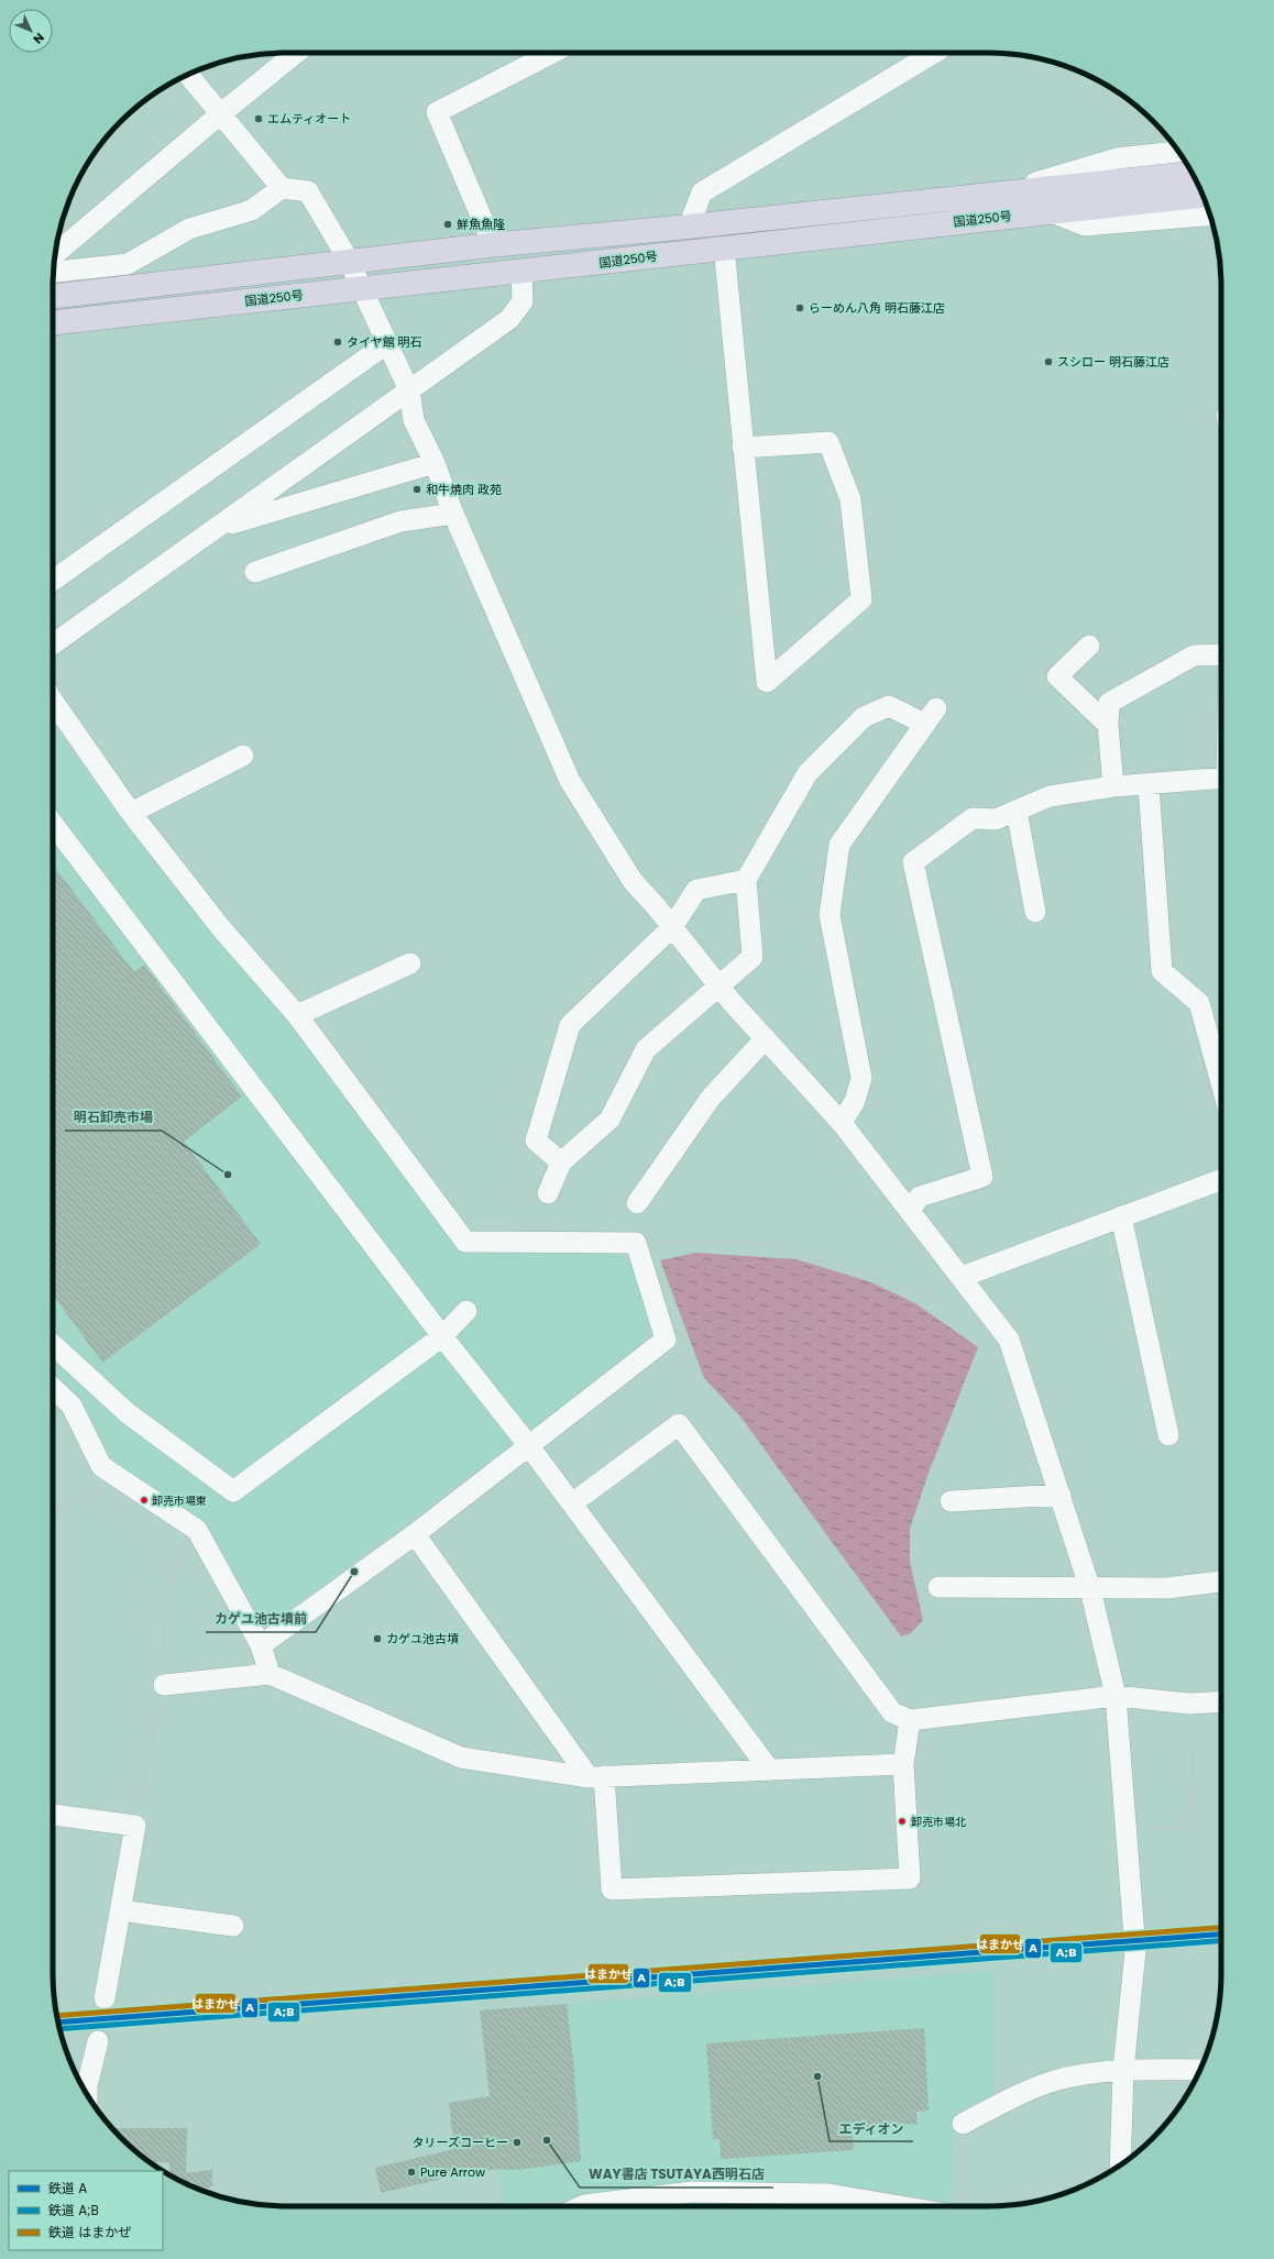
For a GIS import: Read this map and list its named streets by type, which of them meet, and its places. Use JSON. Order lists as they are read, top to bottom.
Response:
{
  "streets": {
    "highway": ["国道250号"]
  },
  "places": [
    "エムティオート",
    "鮮魚魚隆",
    "らーめん八角 明石藤江店",
    "タイヤ館 明石",
    "スシロー 明石藤江店",
    "和牛焼肉 政苑",
    "明石卸売市場",
    "卸売市場東",
    "カゲユ池古墳前",
    "カゲユ池古墳",
    "卸売市場北",
    "エディオン",
    "WAY書店 TSUTAYA西明石店",
    "タリーズコーヒー",
    "Pure Arrow"
  ],
  "lines": ["rail line はまかぜ", "rail line A", "rail line A;B"],
  "legend": ["鉄道 A", "鉄道 A;B", "鉄道 はまかぜ"],
  "north": "bottom right"
}
